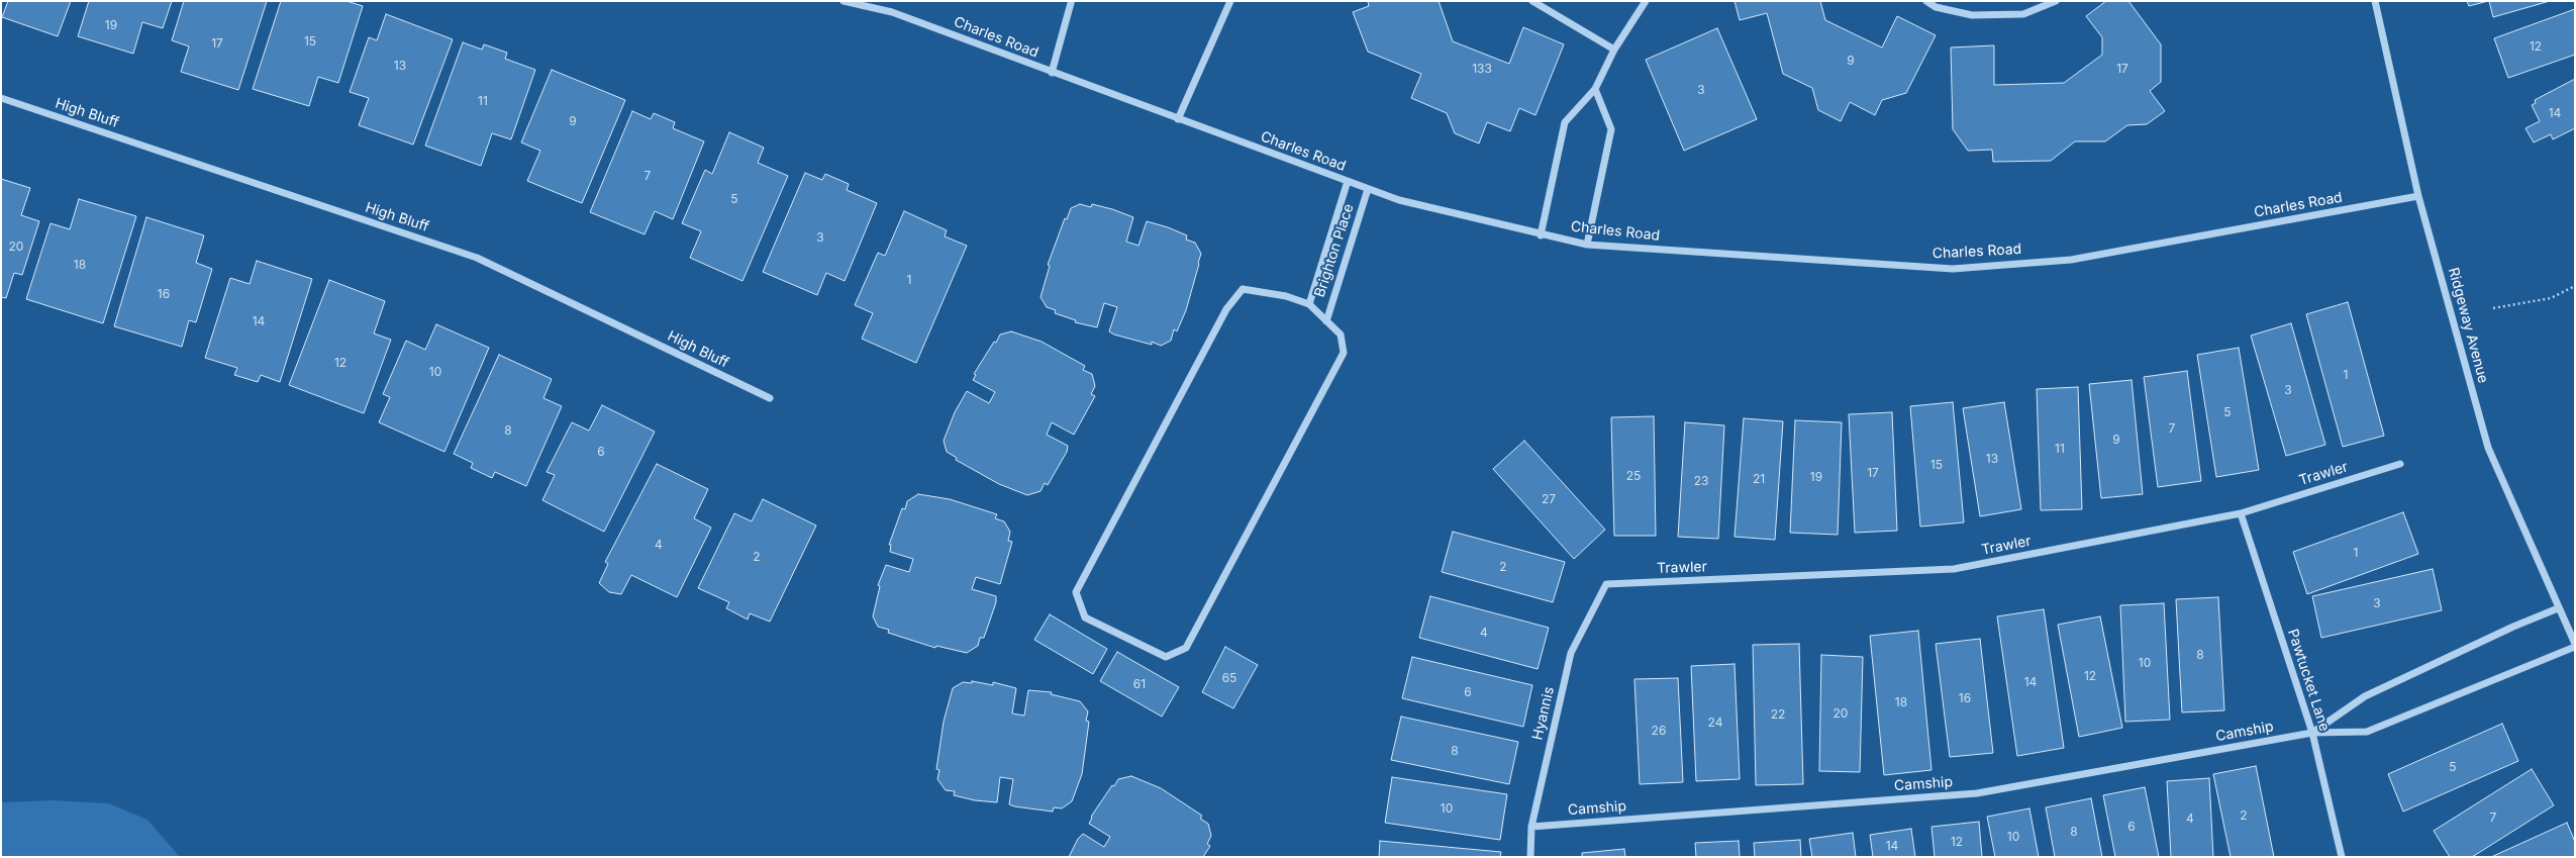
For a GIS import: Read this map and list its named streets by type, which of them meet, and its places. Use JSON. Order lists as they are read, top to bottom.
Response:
{
  "streets": {
    "street": [
      "Charles Road",
      "High Bluff",
      "Brighton Place",
      "Ridgeway Avenue",
      "Trawler",
      "Pawtucket Lane",
      "Hyannis",
      "Camship"
    ]
  },
  "crossings": [
    ["Charles Road", "Brighton Place"],
    ["Charles Road", "Ridgeway Avenue"],
    ["Ridgeway Avenue", "Camship"],
    ["Trawler", "Pawtucket Lane"],
    ["Trawler", "Hyannis"],
    ["Pawtucket Lane", "Camship"],
    ["Hyannis", "Camship"]
  ],
  "house_numbers": [
    "19",
    "15",
    "17",
    "12",
    "9",
    "13",
    "133",
    "17",
    "3",
    "11",
    "14",
    "9",
    "7",
    "5",
    "3",
    "20",
    "18",
    "1",
    "16",
    "14",
    "12",
    "10",
    "1",
    "3",
    "5",
    "7",
    "8",
    "9",
    "11",
    "6",
    "13",
    "15",
    "17",
    "25",
    "19",
    "21",
    "23",
    "27",
    "4",
    "1",
    "2",
    "2",
    "3",
    "4",
    "8",
    "10",
    "12",
    "65",
    "14",
    "61",
    "6",
    "16",
    "18",
    "20",
    "22",
    "24",
    "26",
    "8",
    "5",
    "10",
    "2",
    "7",
    "4",
    "6",
    "8",
    "10",
    "12",
    "14"
  ]
}
